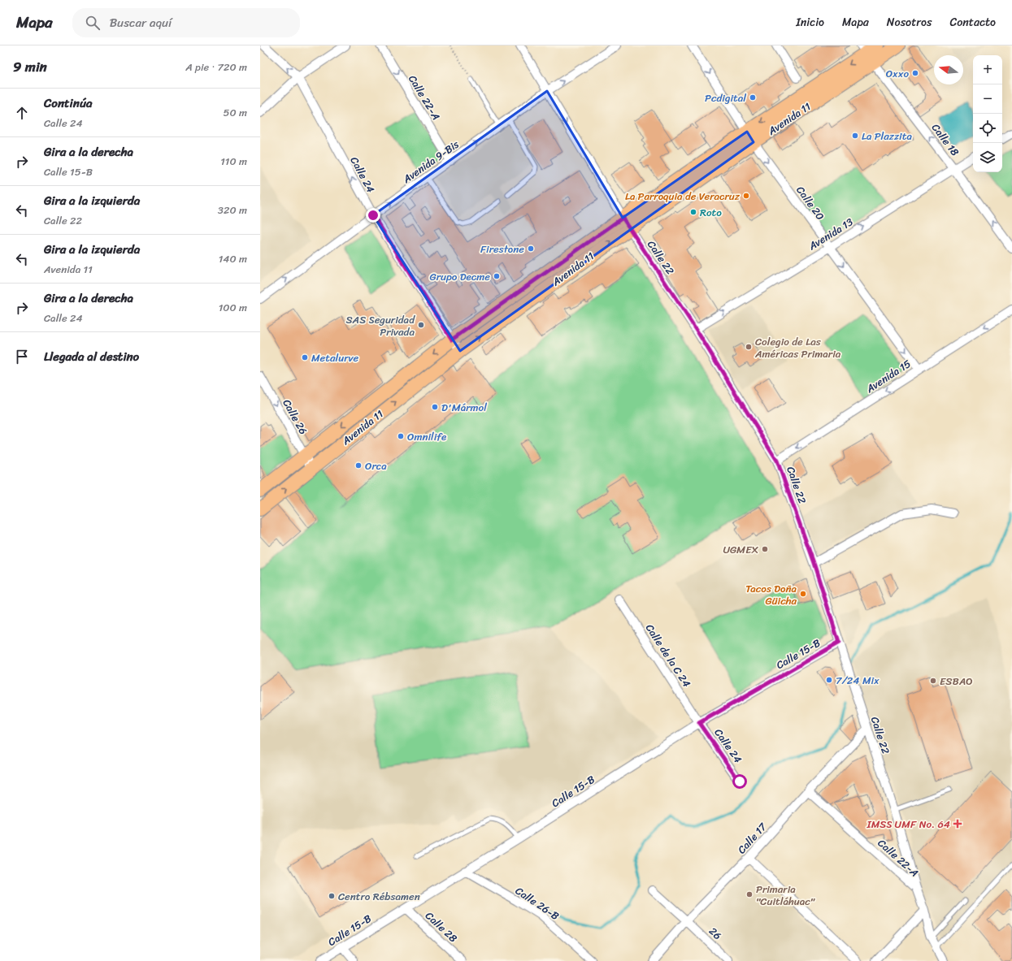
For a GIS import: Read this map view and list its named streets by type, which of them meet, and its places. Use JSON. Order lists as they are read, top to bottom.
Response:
{
  "streets": {
    "main road": ["Avenida 11"],
    "street": [
      "Calle 22-A",
      "Calle 18",
      "Avenida 9-Bis",
      "Calle 24",
      "Calle 20",
      "Avenida 13",
      "Calle 22",
      "Avenida 15",
      "Calle 26",
      "Calle 15-B",
      "Calle de la C 24",
      "Calle 17",
      "Calle 26-B",
      "Calle 28",
      "26"
    ]
  },
  "crossings": [
    ["Calle 22-A", "Avenida 9-Bis"],
    ["Calle 22-A", "Calle 22"],
    ["Calle 22-A", "Calle 17"],
    ["Avenida 11", "Calle 18"],
    ["Avenida 11", "Calle 24"],
    ["Avenida 11", "Calle 20"],
    ["Avenida 11", "Calle 22"],
    ["Avenida 11", "Calle 26"],
    ["Calle 18", "Avenida 13"],
    ["Avenida 9-Bis", "Calle 24"],
    ["Avenida 9-Bis", "Calle 22"],
    ["Calle 24", "Calle 15-B"],
    ["Calle 24", "Calle de la C 24"],
    ["Calle 20", "Avenida 13"],
    ["Calle 20", "Avenida 15"],
    ["Avenida 13", "Calle 22"],
    ["Calle 22", "Avenida 15"],
    ["Calle 22", "Calle 15-B"],
    ["Calle 22", "Calle 17"],
    ["Calle 15-B", "Calle de la C 24"],
    ["Calle 15-B", "Calle 26-B"],
    ["Calle 15-B", "Calle 28"],
    ["Calle 17", "26"]
  ],
  "one_way": [
    "Calle 22-A",
    "Calle 18",
    "Avenida 9-Bis",
    "Calle 24",
    "Calle 20",
    "Avenida 13",
    "Avenida 15",
    "Calle 26"
  ],
  "places": {
    "other": [
      "Oxxo",
      "Pcdigital",
      "La Plazzita",
      "La Parroquia de Veracruz",
      "Roto",
      "Firestone",
      "Grupo Decme",
      "SAS Seguridad Privada",
      "Colegio de Las Américas Primaria",
      "Metalurve",
      "D'Mármol",
      "Omnilife",
      "Orca",
      "UGMEX",
      "Tacos Doña Güicha",
      "7/24 Mix",
      "ESBAO",
      "Primaria \"Cuitláhuac\"",
      "Centro Rébsamen"
    ],
    "health": ["IMSS UMF No. 64"]
  },
  "north": "left",
  "page": {
    "header": "Mapa",
    "search": "Buscar aquí",
    "nav": [
      "Inicio",
      "Mapa",
      "Nosotros",
      "Contacto"
    ],
    "heading": ["9 min", "A pie · 720 m"],
    "map_buttons": ["+", "−"],
    "list": [
      ["Continúa", "Calle 24", "50 m"],
      ["Gira a la derecha", "Calle 15-B", "110 m"],
      ["Gira a la izquierda", "Calle 22", "320 m"],
      ["Gira a la izquierda", "Avenida 11", "140 m"],
      ["Gira a la derecha", "Calle 24", "100 m"],
      "Llegada al destino"
    ]
  }
}
